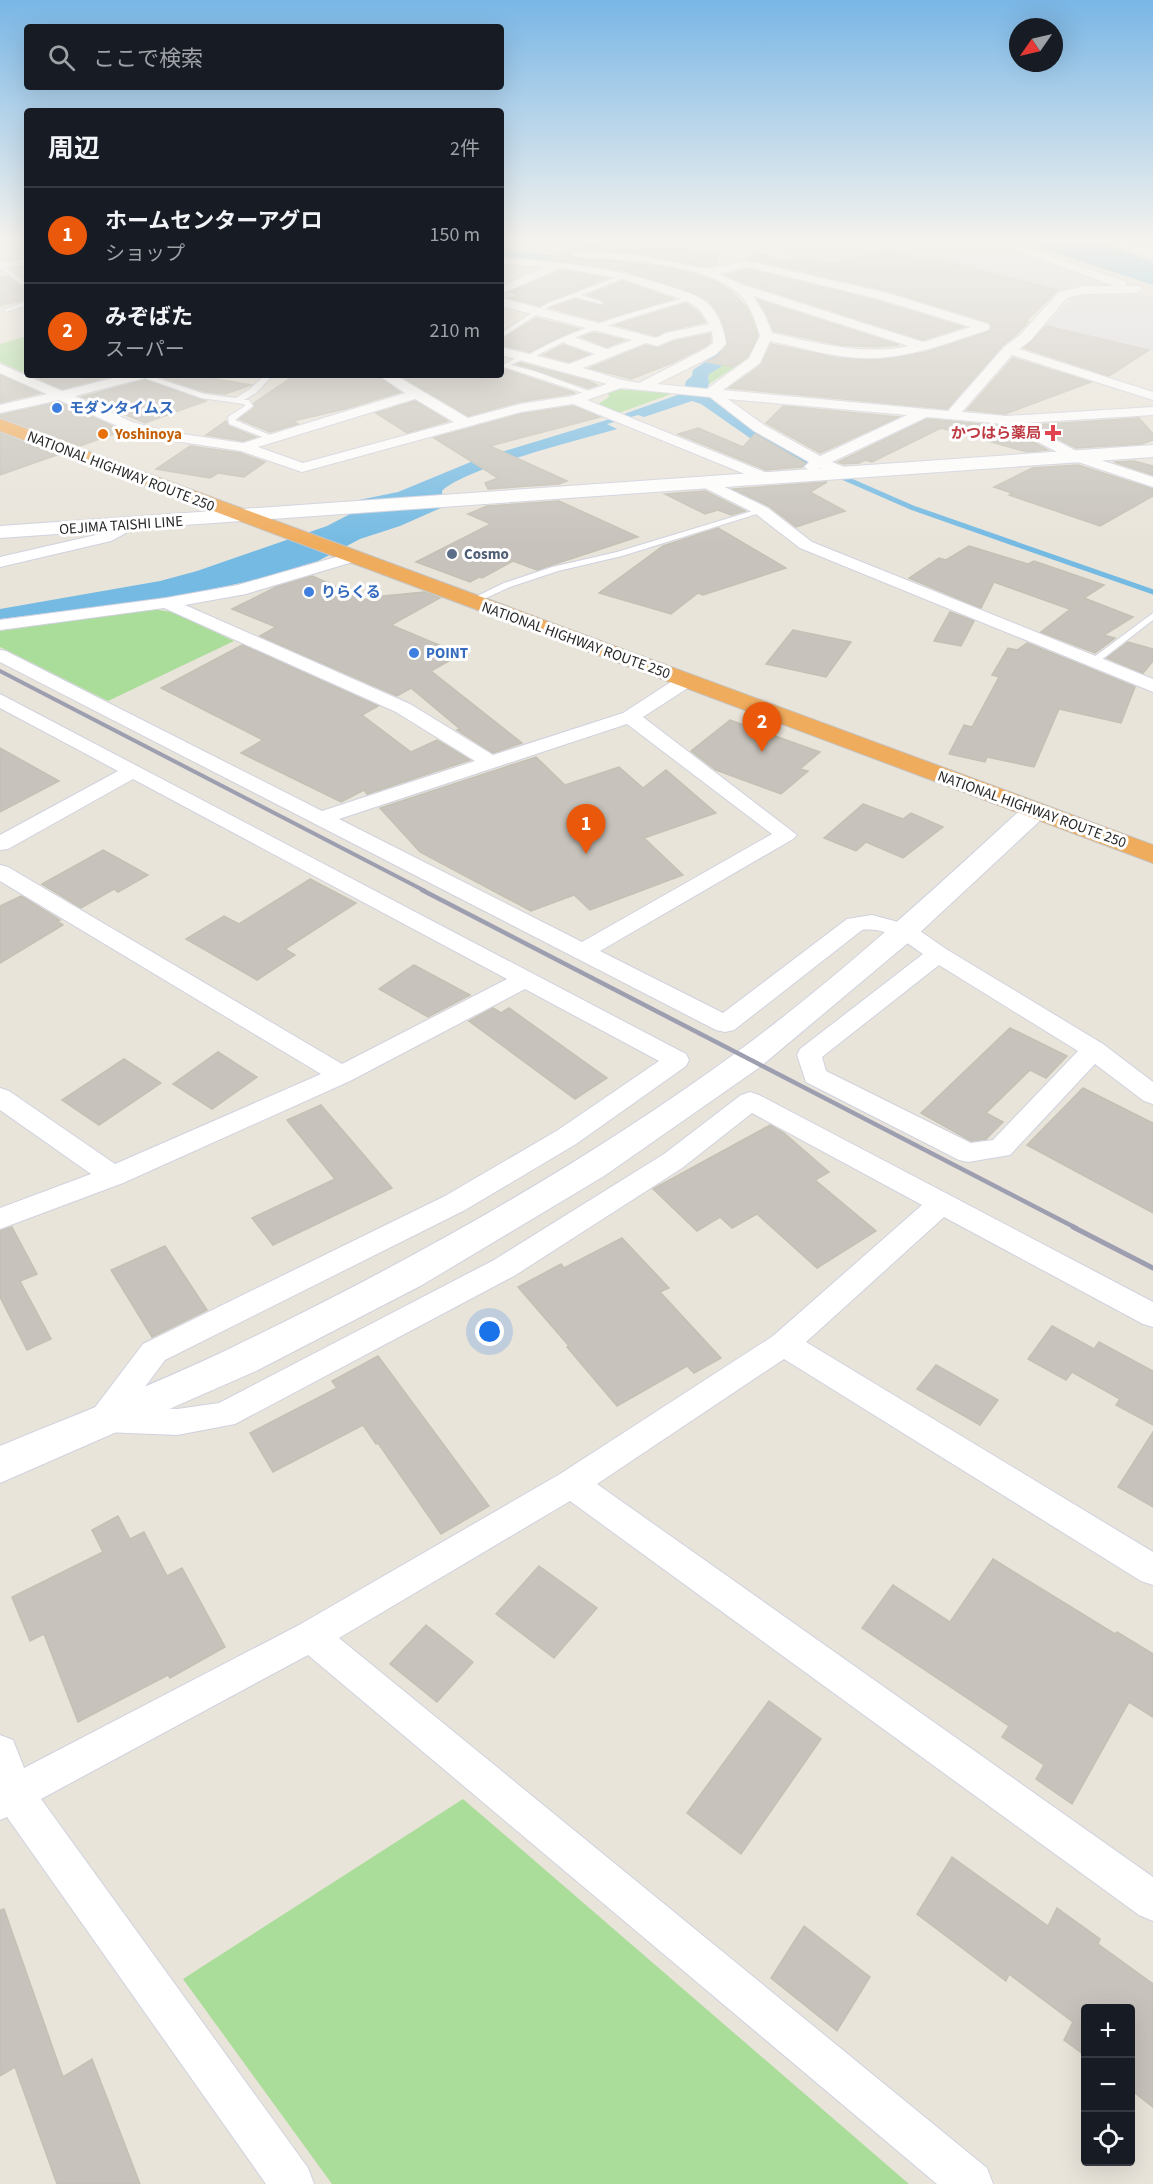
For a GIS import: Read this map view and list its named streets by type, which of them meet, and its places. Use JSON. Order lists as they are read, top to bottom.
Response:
{
  "streets": {
    "highway": ["NATIONAL HIGHWAY ROUTE 250"],
    "street": ["OEJIMA TAISHI LINE"]
  },
  "crossings": [
    ["NATIONAL HIGHWAY ROUTE 250", "OEJIMA TAISHI LINE"]
  ],
  "places": {
    "other": [
      "モダンタイムス",
      "Yoshinoya",
      "Cosmo",
      "りらくる",
      "POINT"
    ],
    "health": ["かつはら薬局"]
  },
  "north": "bottom left",
  "page": {
    "search": "ここで検索",
    "heading": ["周辺", "2件"],
    "list": [
      {
        "mark": "1",
        "name": "ホームセンターアグロ",
        "note": "ショップ",
        "value": "150 m"
      },
      {
        "mark": "2",
        "name": "みぞばた",
        "note": "スーパー",
        "value": "210 m"
      }
    ],
    "pins": ["2", "1"],
    "map_buttons": ["+", "−"]
  }
}
